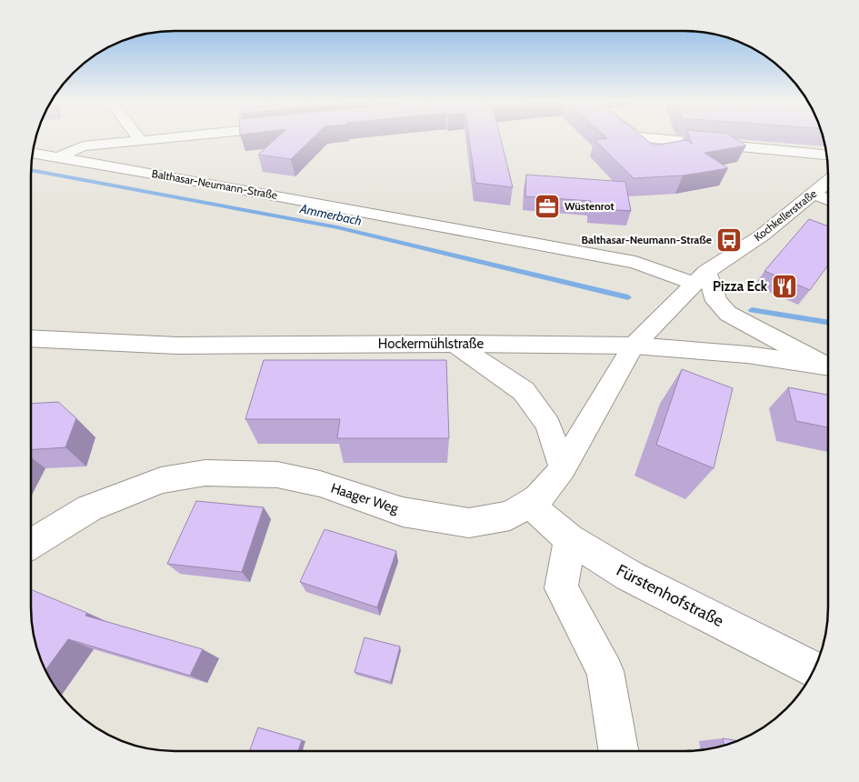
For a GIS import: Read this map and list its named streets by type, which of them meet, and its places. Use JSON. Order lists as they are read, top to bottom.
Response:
{
  "streets": {
    "street": [
      "Balthasar-Neumann-Straße",
      "Kochkellerstraße",
      "Hockermühlstraße",
      "Haager Weg",
      "Fürstenhofstraße"
    ]
  },
  "crossings": [
    ["Balthasar-Neumann-Straße", "Kochkellerstraße"],
    ["Kochkellerstraße", "Hockermühlstraße"],
    ["Kochkellerstraße", "Haager Weg"],
    ["Hockermühlstraße", "Haager Weg"],
    ["Haager Weg", "Fürstenhofstraße"]
  ],
  "water": ["Ammerbach"],
  "places": {
    "office": ["Wüstenrot"],
    "bus stop": ["Balthasar-Neumann-Straße"],
    "restaurant": ["Pizza Eck"]
  }
}
